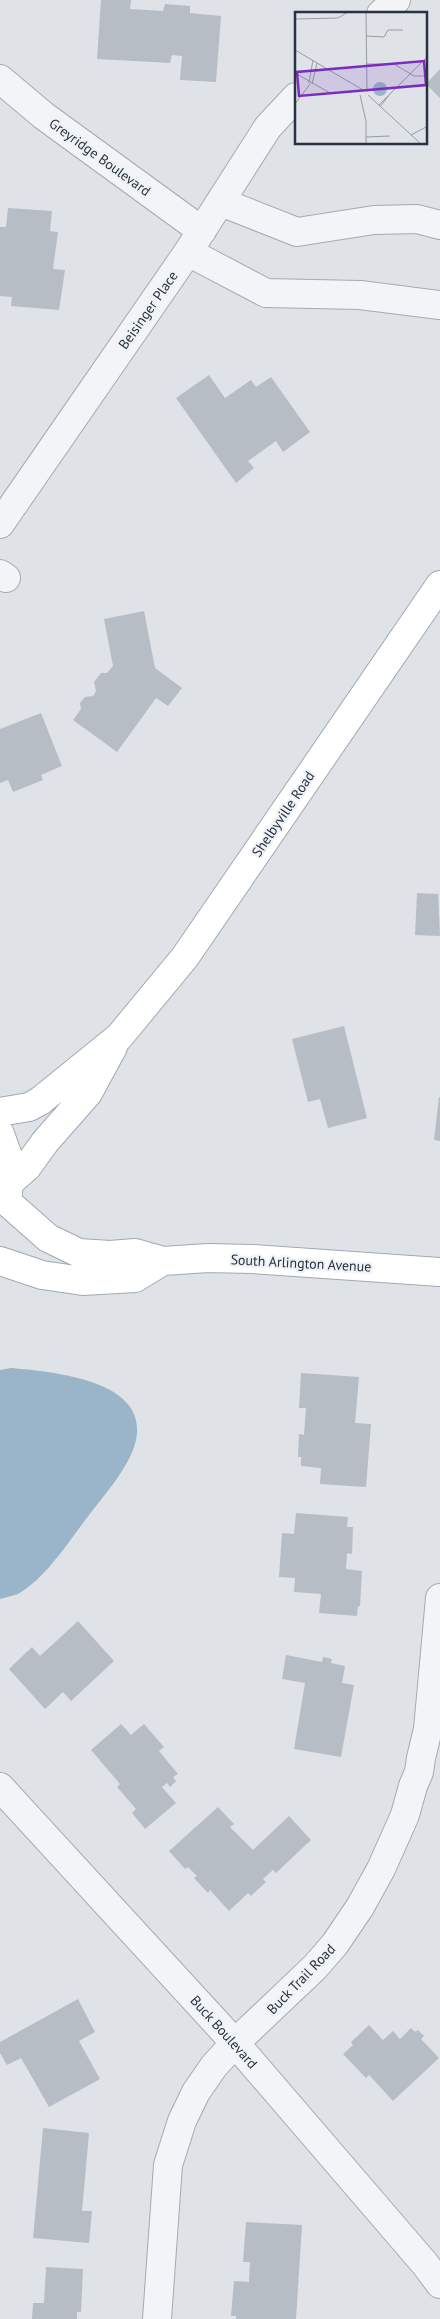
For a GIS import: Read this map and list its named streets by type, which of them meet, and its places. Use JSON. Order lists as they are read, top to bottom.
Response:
{
  "streets": {
    "main road": ["Shelbyville Road", "South Arlington Avenue"],
    "street": [
      "Greyridge Boulevard",
      "Beisinger Place",
      "Buck Trail Road",
      "Buck Boulevard"
    ]
  },
  "crossings": [
    ["Greyridge Boulevard", "Beisinger Place"],
    ["Buck Trail Road", "Buck Boulevard"]
  ]
}
